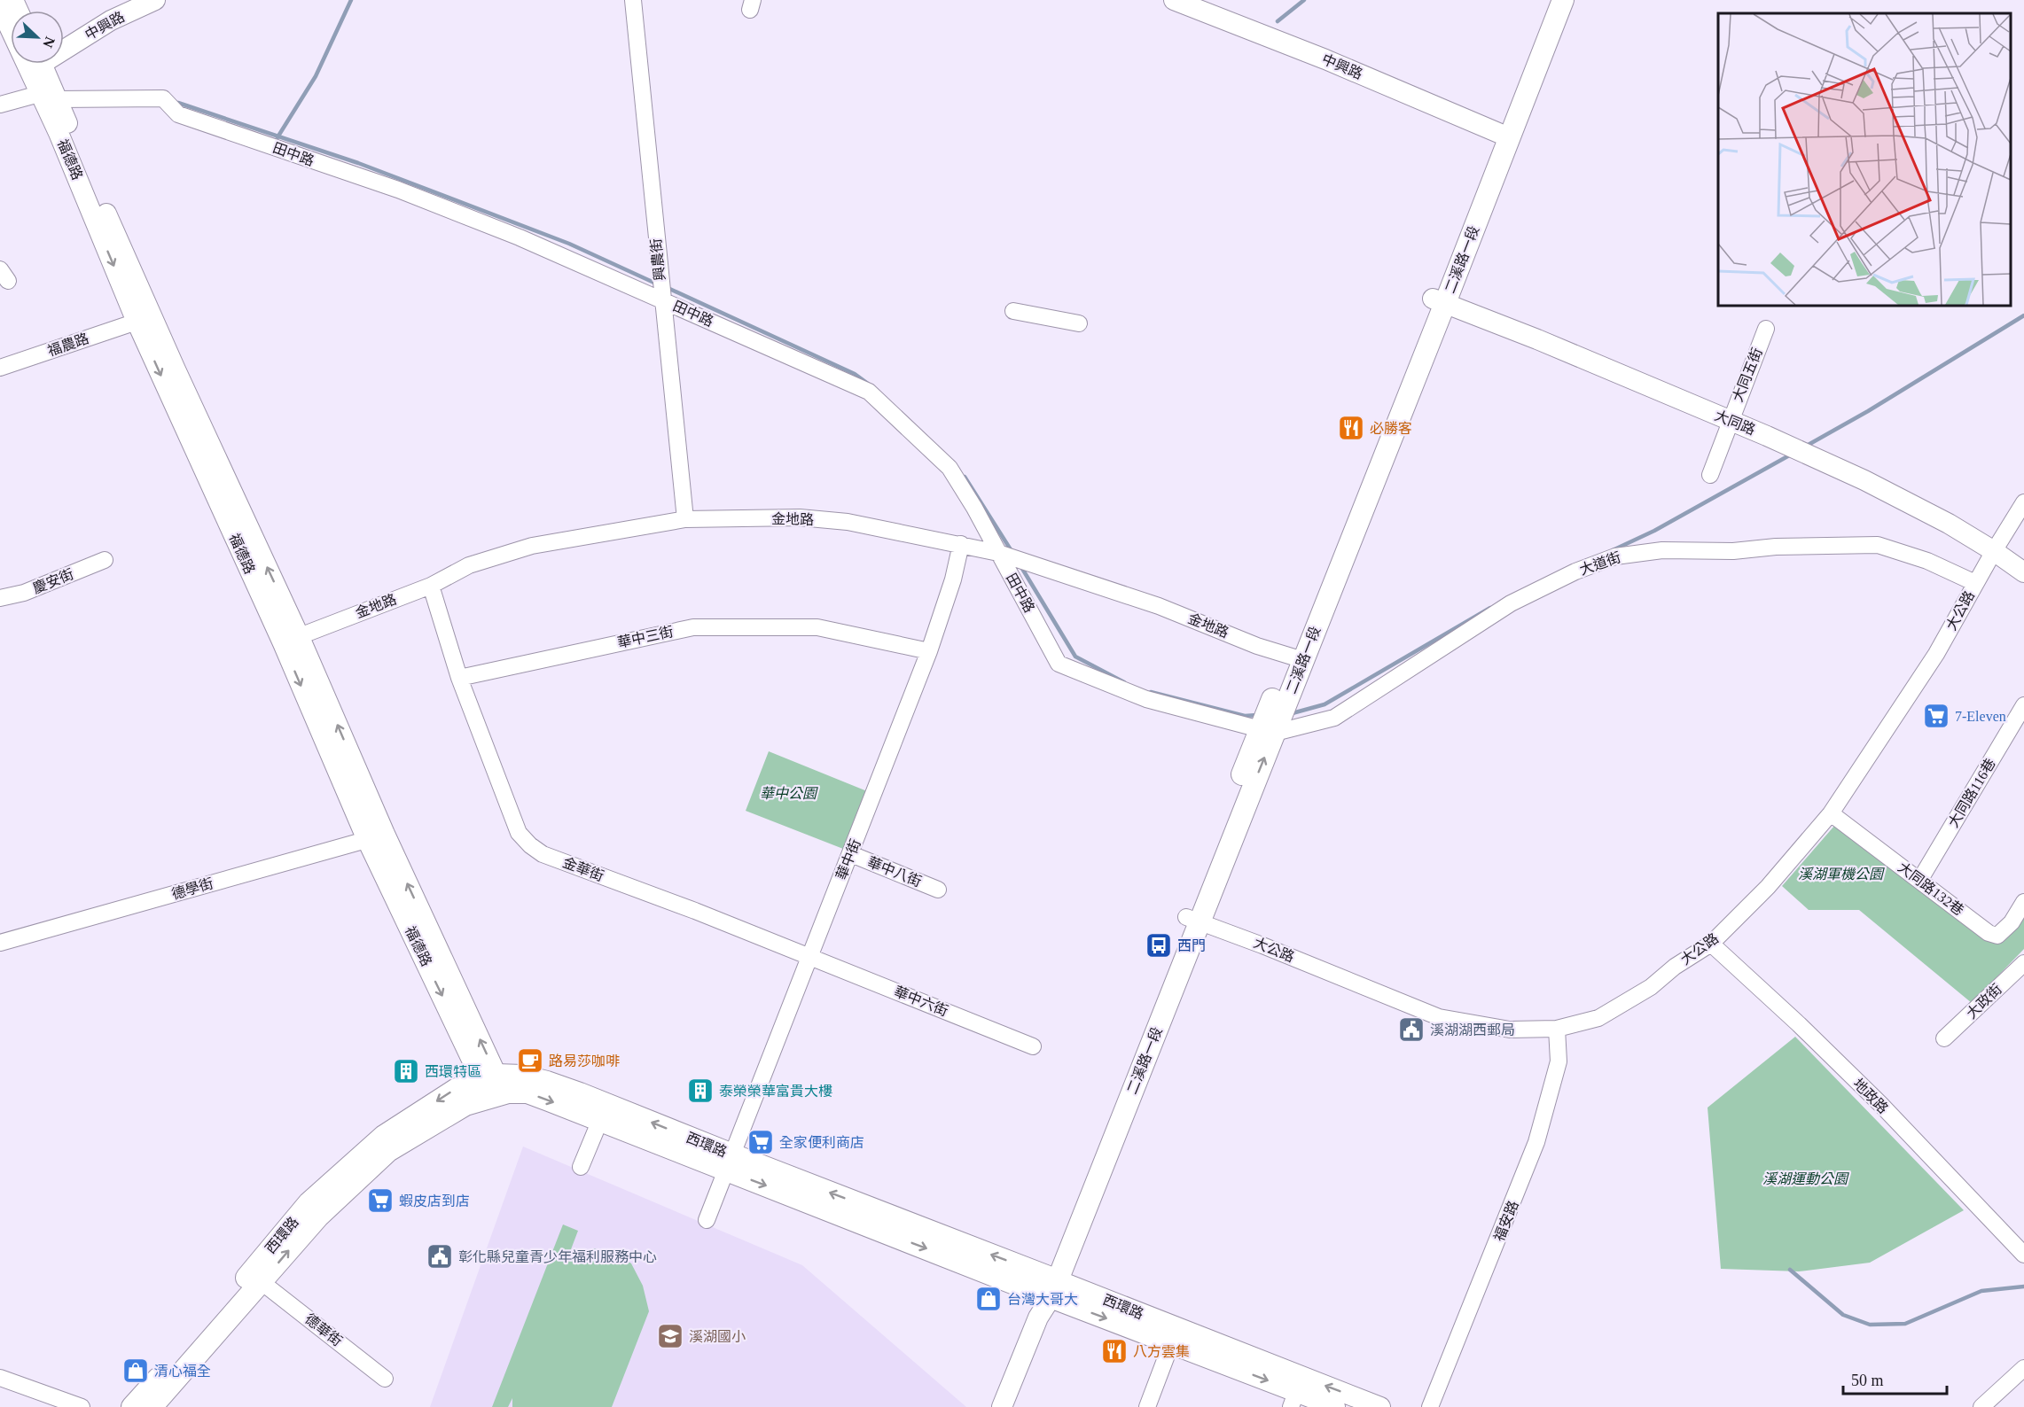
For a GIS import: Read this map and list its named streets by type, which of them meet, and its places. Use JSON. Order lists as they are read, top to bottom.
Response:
{
  "streets": {
    "main road": ["二溪路一段", "西環路"],
    "street": [
      "中興路",
      "田中路",
      "福德路",
      "興農街",
      "福農路",
      "大同五街",
      "大同路",
      "金地路",
      "大道街",
      "慶安街",
      "大公路",
      "華中三街",
      "大同路116巷",
      "華中街",
      "金華街",
      "華中八街",
      "德學街",
      "大同路132巷",
      "華中六街",
      "大政街",
      "地政路",
      "福安路",
      "德華街"
    ]
  },
  "crossings": [
    ["中興路", "二溪路一段"],
    ["田中路", "福德路"],
    ["田中路", "興農街"],
    ["田中路", "二溪路一段"],
    ["田中路", "金地路"],
    ["田中路", "大道街"],
    ["福德路", "福農路"],
    ["福德路", "金地路"],
    ["福德路", "德學街"],
    ["福德路", "西環路"],
    ["興農街", "金地路"],
    ["二溪路一段", "大同路"],
    ["二溪路一段", "金地路"],
    ["二溪路一段", "大道街"],
    ["二溪路一段", "大公路"],
    ["二溪路一段", "西環路"],
    ["大同五街", "大同路"],
    ["大同路", "大公路"],
    ["金地路", "華中街"],
    ["大道街", "大公路"],
    ["大公路", "大同路132巷"],
    ["大公路", "地政路"],
    ["大公路", "福安路"],
    ["華中三街", "華中街"],
    ["華中三街", "金華街"],
    ["大同路116巷", "大同路132巷"],
    ["華中街", "金華街"],
    ["華中街", "華中八街"],
    ["華中街", "華中六街"],
    ["華中街", "西環路"],
    ["金華街", "華中六街"],
    ["西環路", "德華街"]
  ],
  "parks": ["華中公園", "溪湖軍機公園", "溪湖運動公園"],
  "places": {
    "restaurant": ["必勝客", "八方雲集"],
    "supermarket": ["7-Eleven", "全家便利商店", "蝦皮店到店"],
    "bus stop": ["西門"],
    "public building": ["溪湖湖西郵局", "彰化縣兒童青少年福利服務中心"],
    "cafe": ["路易莎咖啡"],
    "building": ["西環特區", "泰榮榮華富貴大樓"],
    "shop": ["台灣大哥大", "清心福全"],
    "school or university": ["溪湖國小"]
  },
  "scale_bar": "50 m",
  "north": "bottom right"
}
